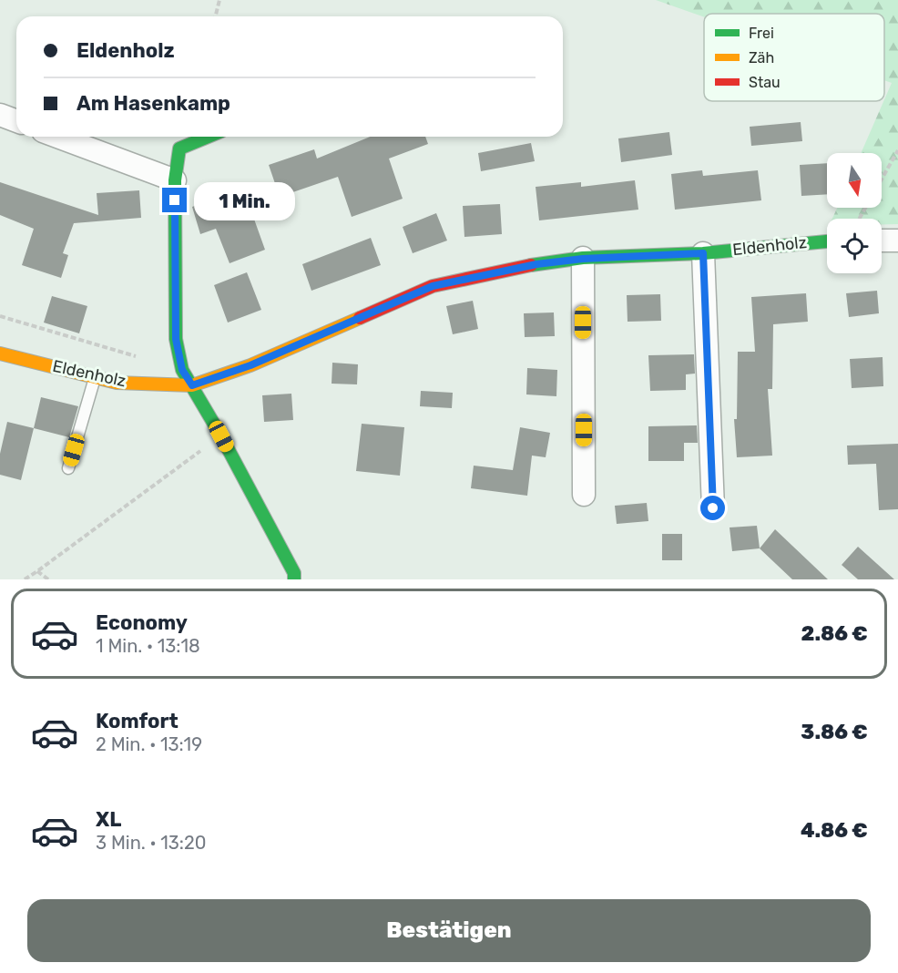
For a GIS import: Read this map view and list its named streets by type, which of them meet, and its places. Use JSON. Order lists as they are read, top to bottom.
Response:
{
  "streets": {
    "street": ["Eldenholz"]
  },
  "legend": ["Frei", "Zäh", "Stau"],
  "north": "bottom",
  "page": {
    "banner": ["Eldenholz", "Am Hasenkamp"],
    "bubble": "1 Min.",
    "list": [
      {
        "name": "Economy",
        "note": "1 Min. · 13:18",
        "value": "2.86 €"
      },
      {
        "name": "Komfort",
        "note": "2 Min. · 13:19",
        "value": "3.86 €"
      },
      {
        "name": "XL",
        "note": "3 Min. · 13:20",
        "value": "4.86 €"
      }
    ],
    "buttons": "Bestätigen"
  }
}
